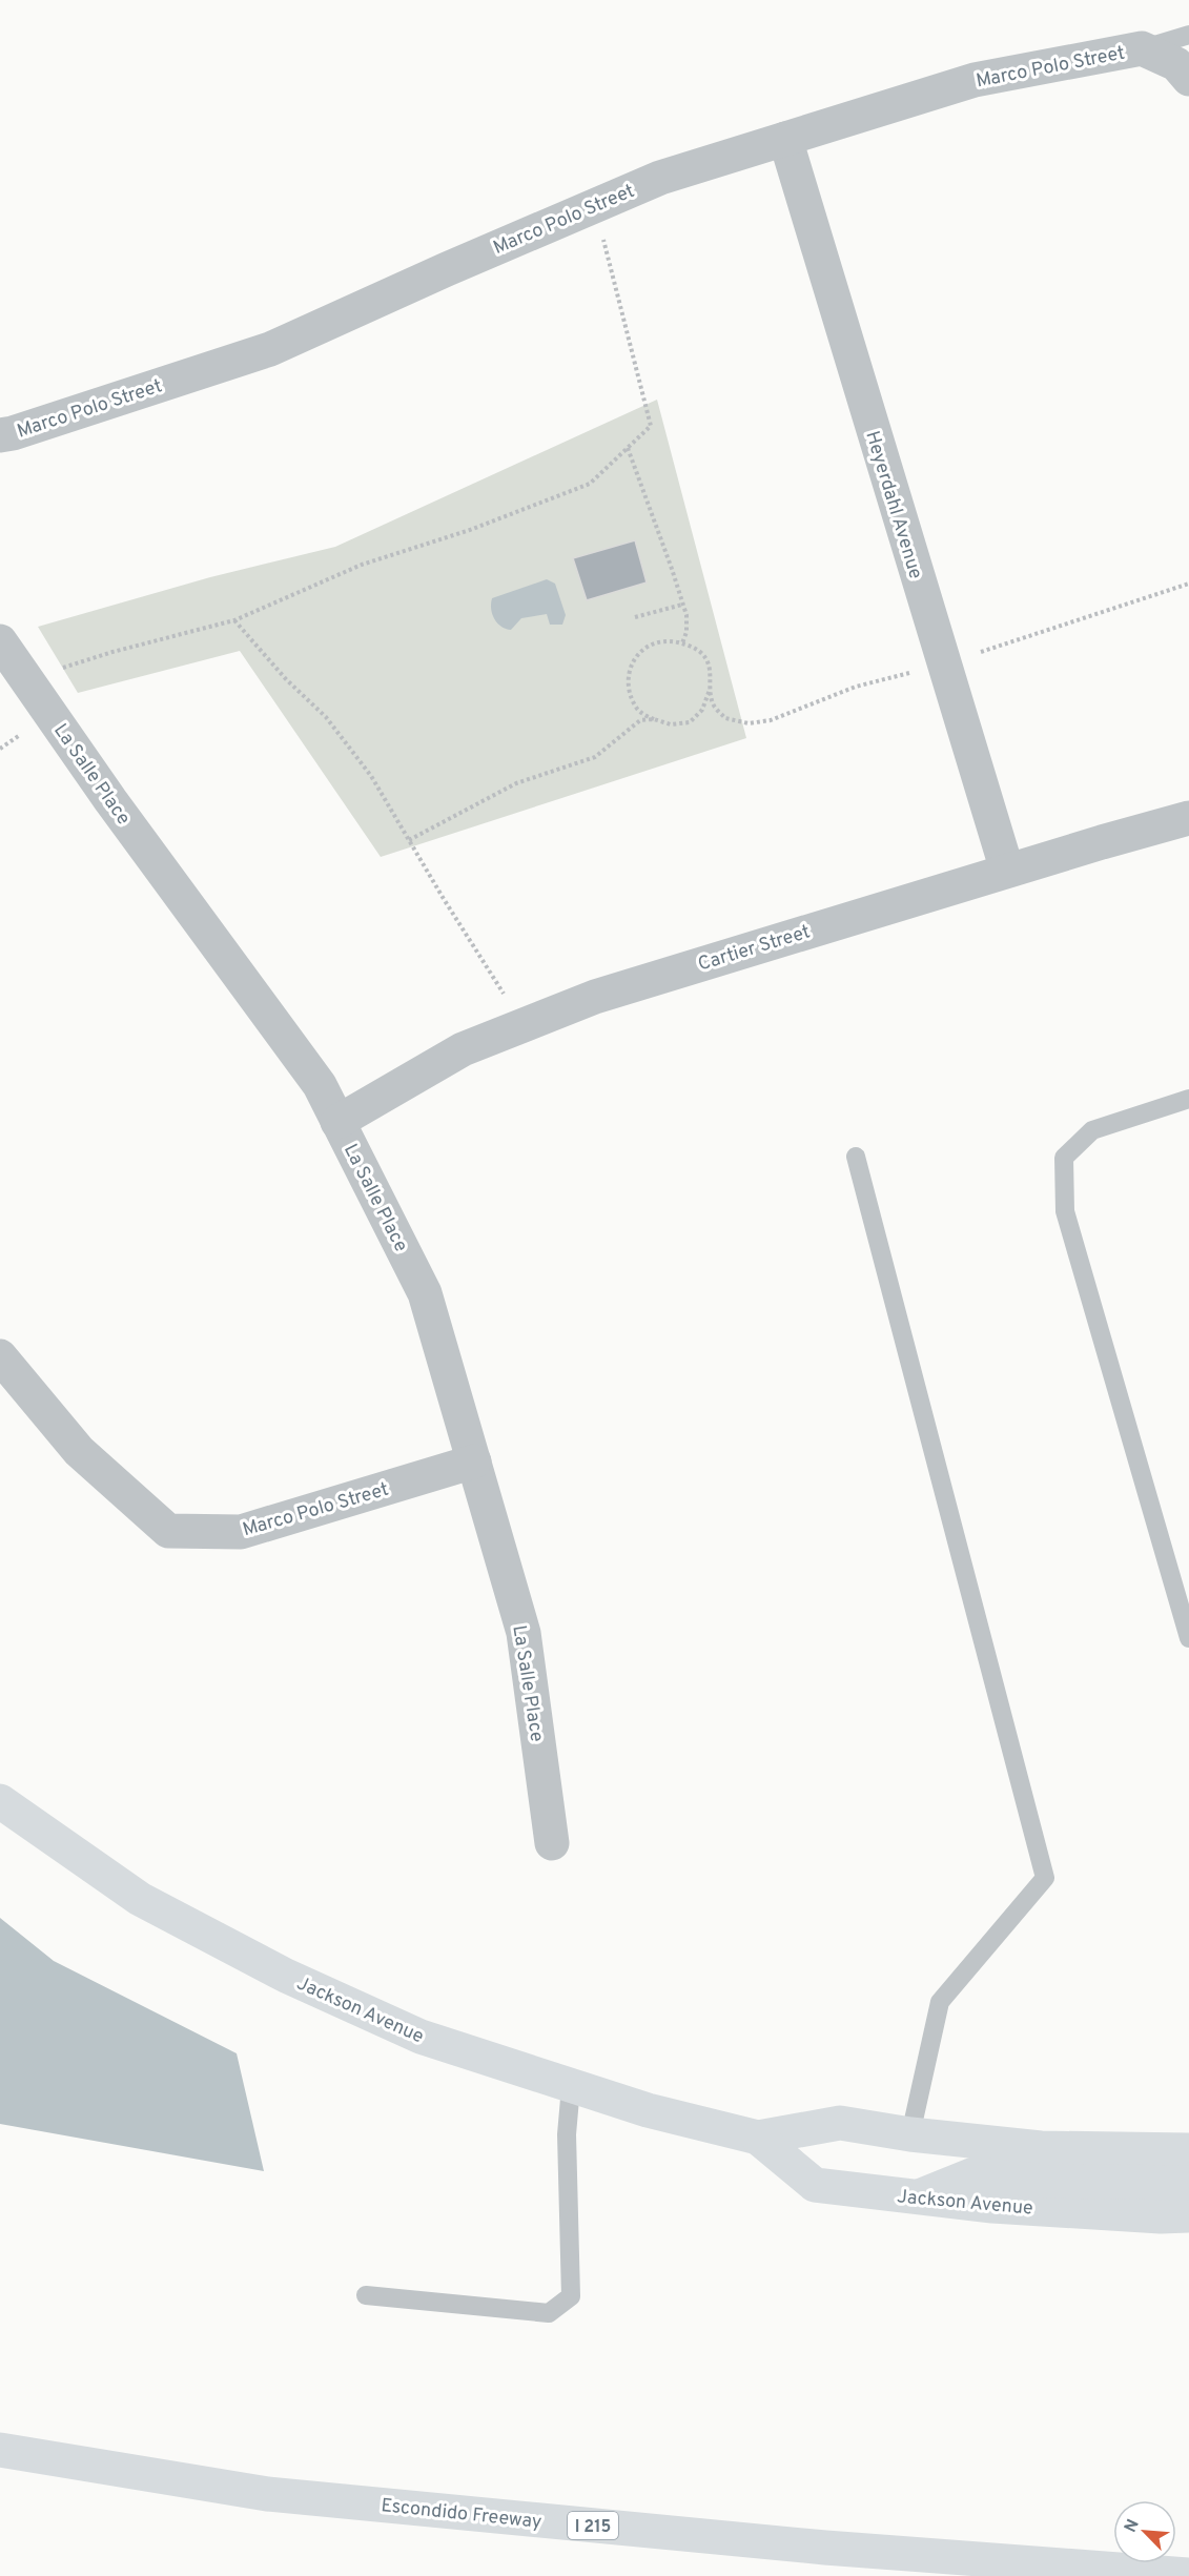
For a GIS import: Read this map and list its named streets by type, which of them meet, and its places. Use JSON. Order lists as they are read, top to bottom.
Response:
{
  "streets": {
    "main road": ["Jackson Avenue", "Escondido Freeway", "I 215"],
    "street": [
      "Marco Polo Street",
      "Heyerdahl Avenue",
      "La Salle Place",
      "Cartier Street"
    ]
  },
  "crossings": [
    ["Marco Polo Street", "Heyerdahl Avenue"],
    ["Marco Polo Street", "La Salle Place"],
    ["Heyerdahl Avenue", "Cartier Street"],
    ["La Salle Place", "Cartier Street"]
  ],
  "north": "top left"
}
